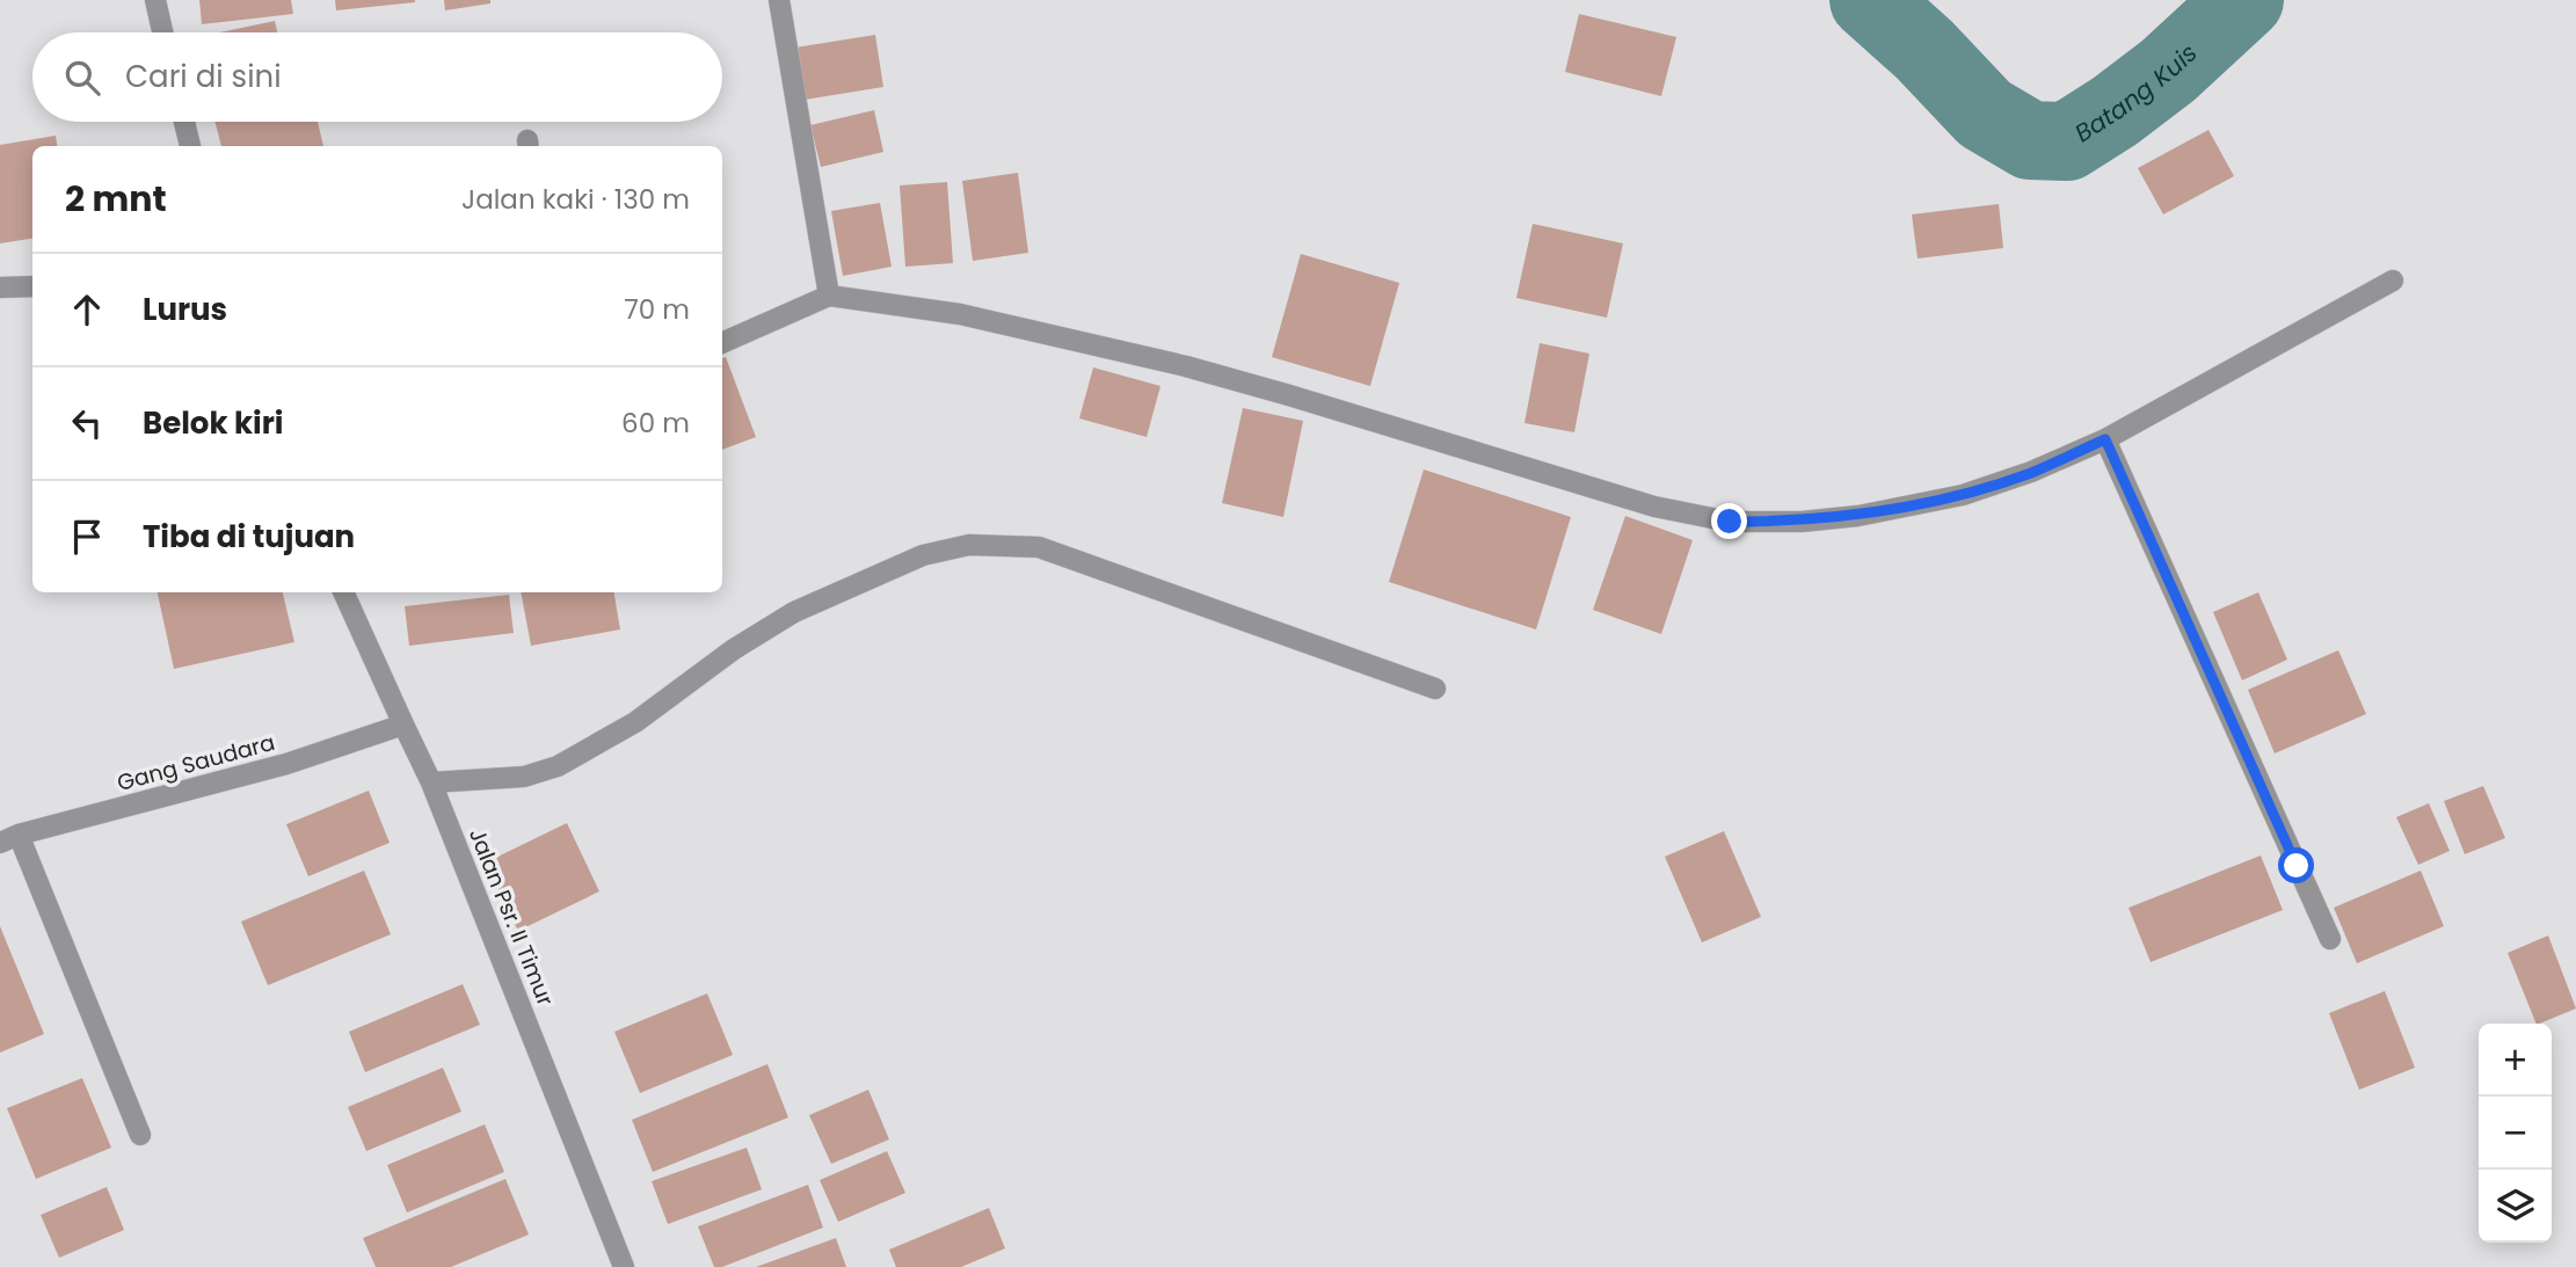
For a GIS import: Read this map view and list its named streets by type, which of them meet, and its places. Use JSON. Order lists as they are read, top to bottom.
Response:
{
  "streets": {
    "street": ["Gang Saudara", "Jalan Psr. II Timur"]
  },
  "crossings": [
    ["Gang Saudara", "Jalan Psr. II Timur"]
  ],
  "water": ["Batang Kuis"],
  "page": {
    "search": "Cari di sini",
    "heading": ["2 mnt", "Jalan kaki · 130 m"],
    "list": [
      ["Lurus", "70 m"],
      ["Belok kiri", "60 m"],
      "Tiba di tujuan"
    ],
    "map_buttons": ["+", "−"]
  }
}
